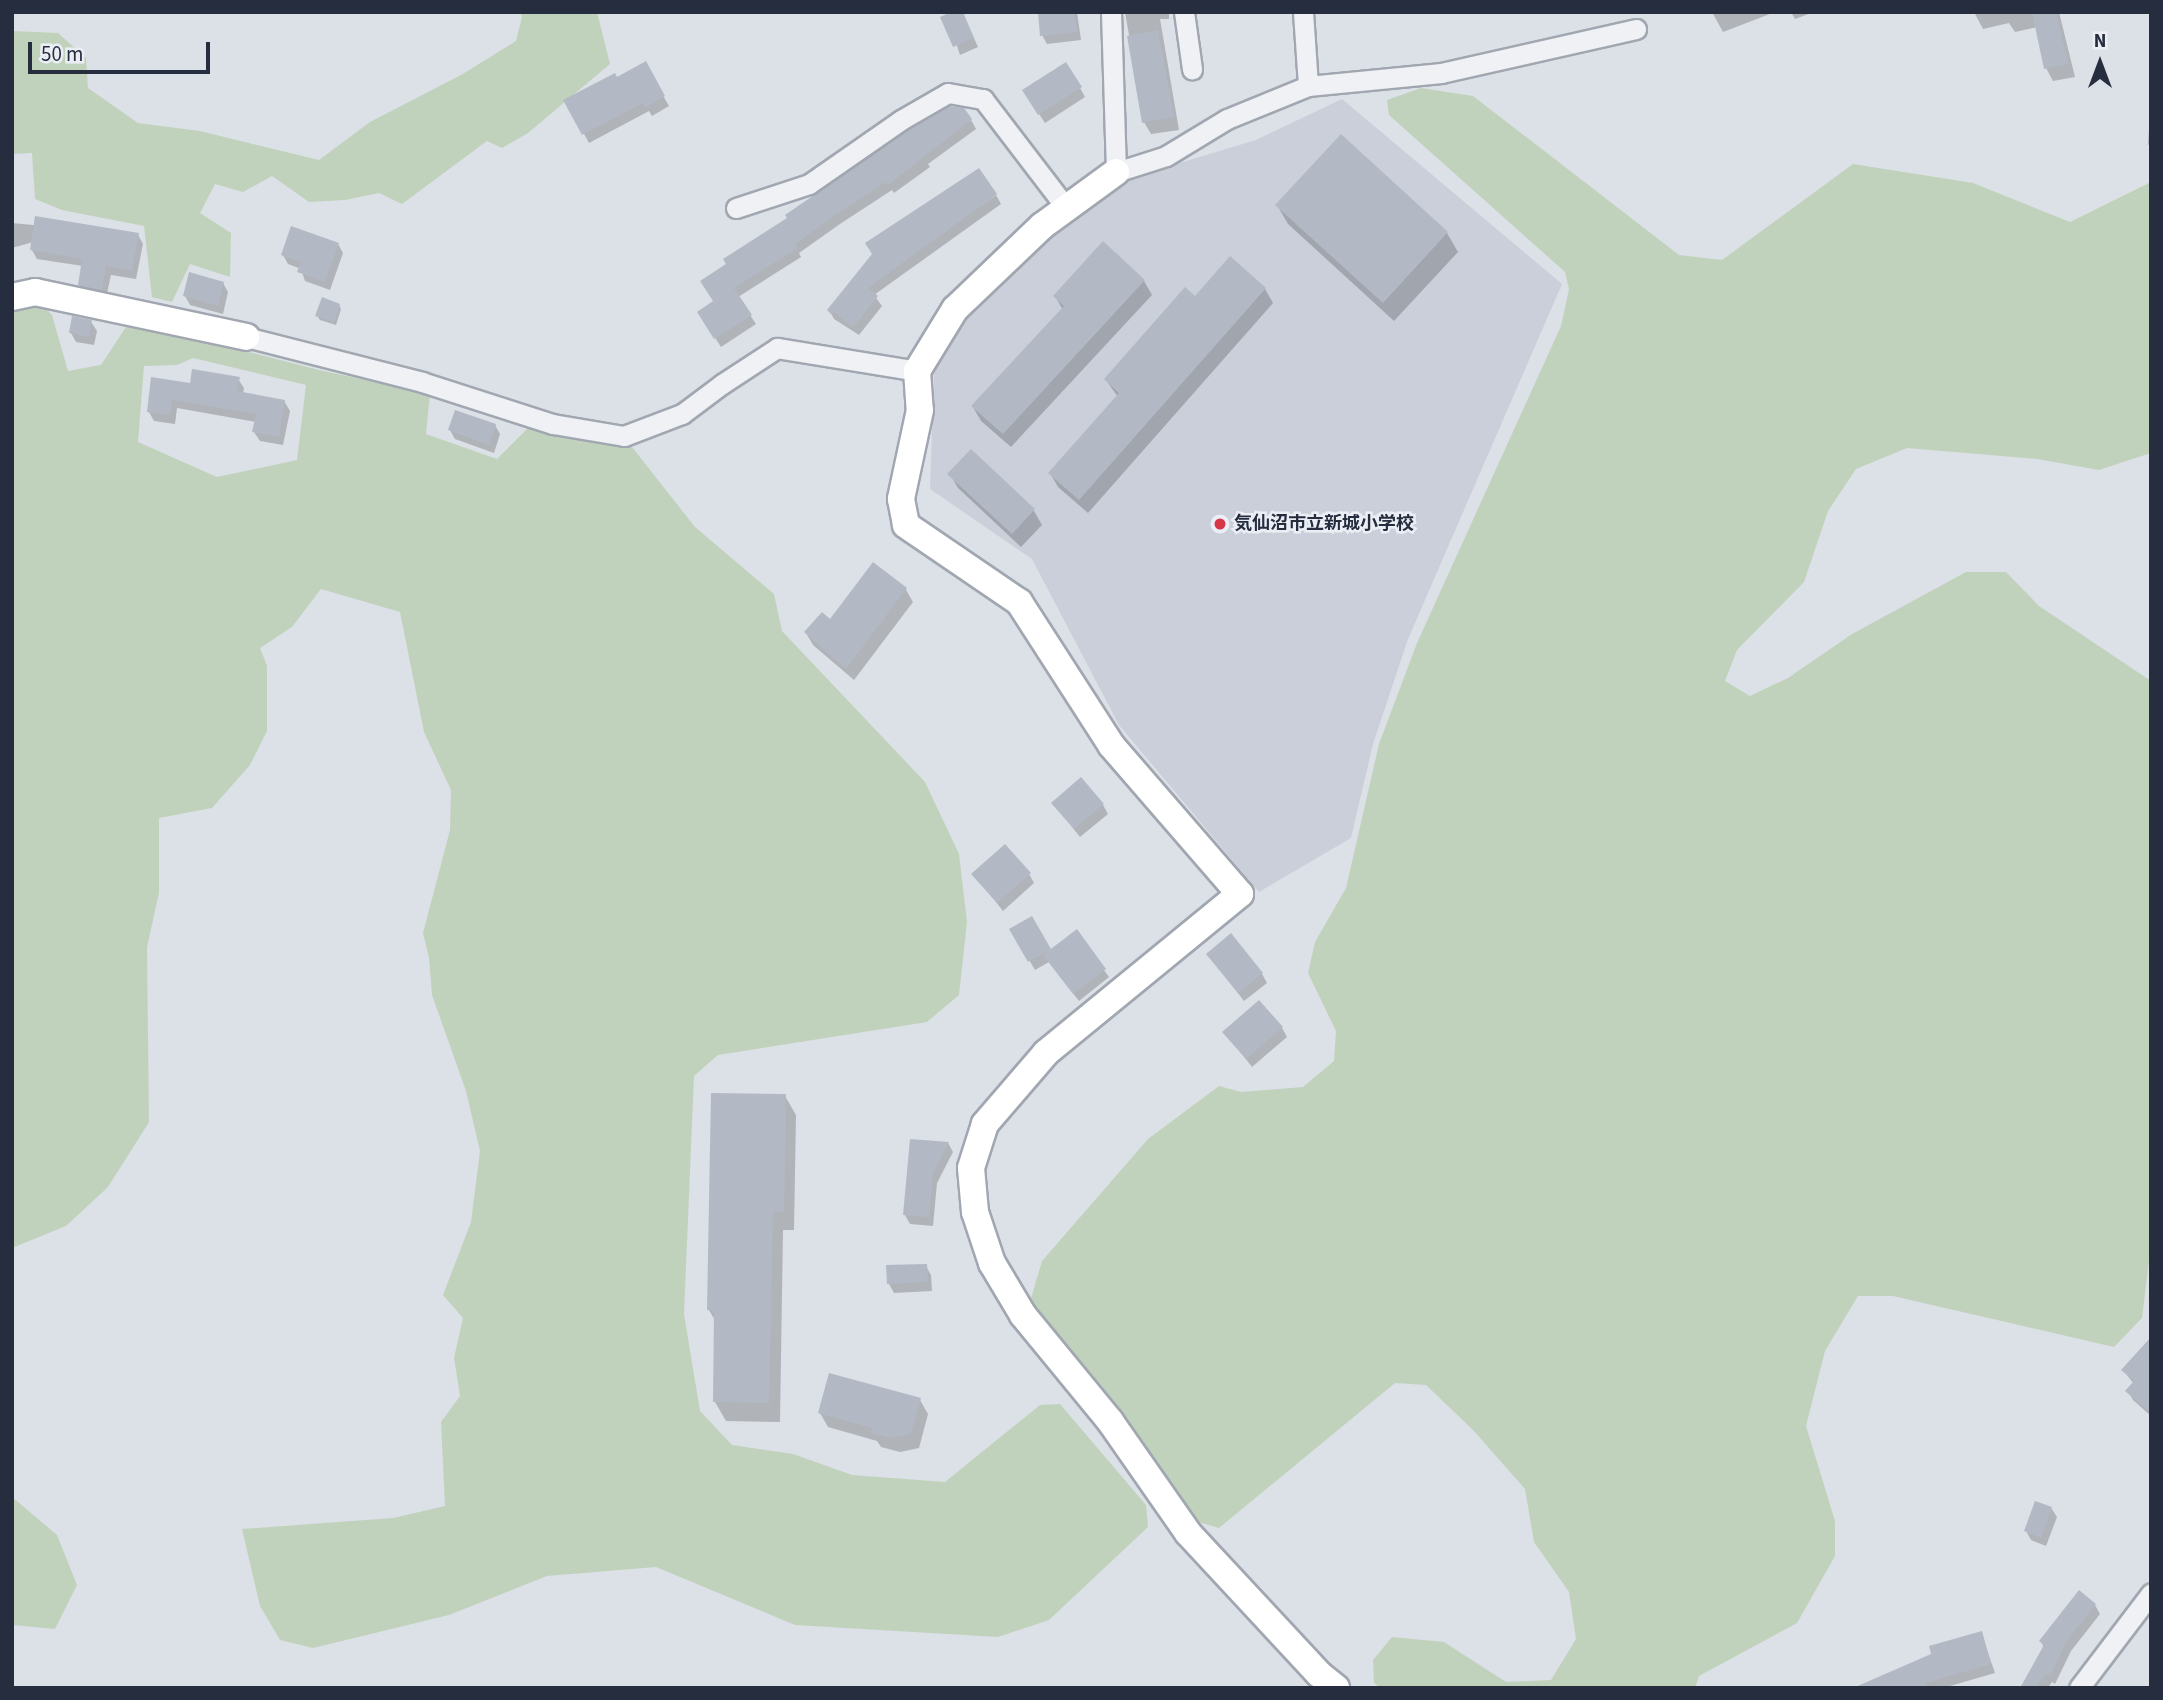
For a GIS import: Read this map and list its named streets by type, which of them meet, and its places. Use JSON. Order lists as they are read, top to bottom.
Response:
{
  "places": ["気仙沼市立新城小学校"],
  "scale_bar": "50 m",
  "north": "top"
}
